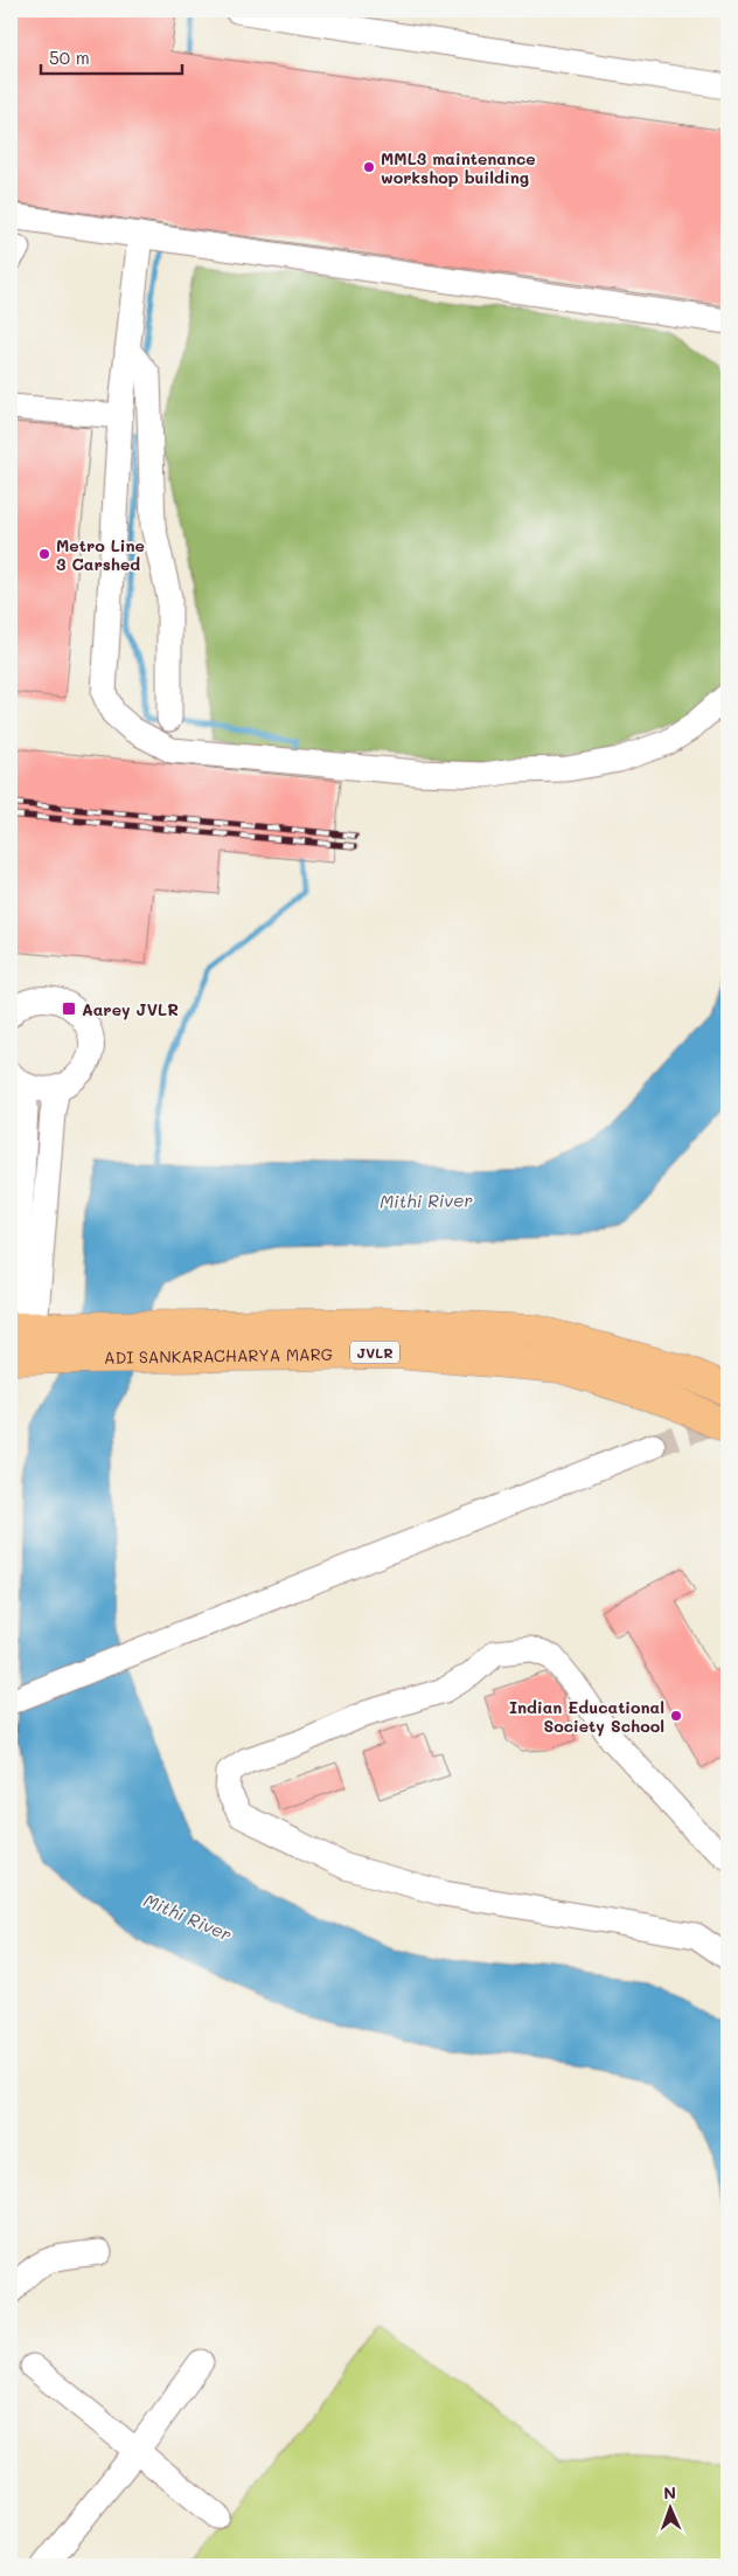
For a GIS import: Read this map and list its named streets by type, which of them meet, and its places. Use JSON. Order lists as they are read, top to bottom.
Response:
{
  "streets": {
    "main road": ["JVLR", "ADI SANKARACHARYA MARG"]
  },
  "water": ["Mithi River"],
  "places": {
    "other": ["MML3 maintenance workshop building", "Metro Line 3 Carshed", "Indian Educational Society School"],
    "transit": ["Aarey JVLR"]
  },
  "scale_bar": "50 m",
  "north": "top"
}
